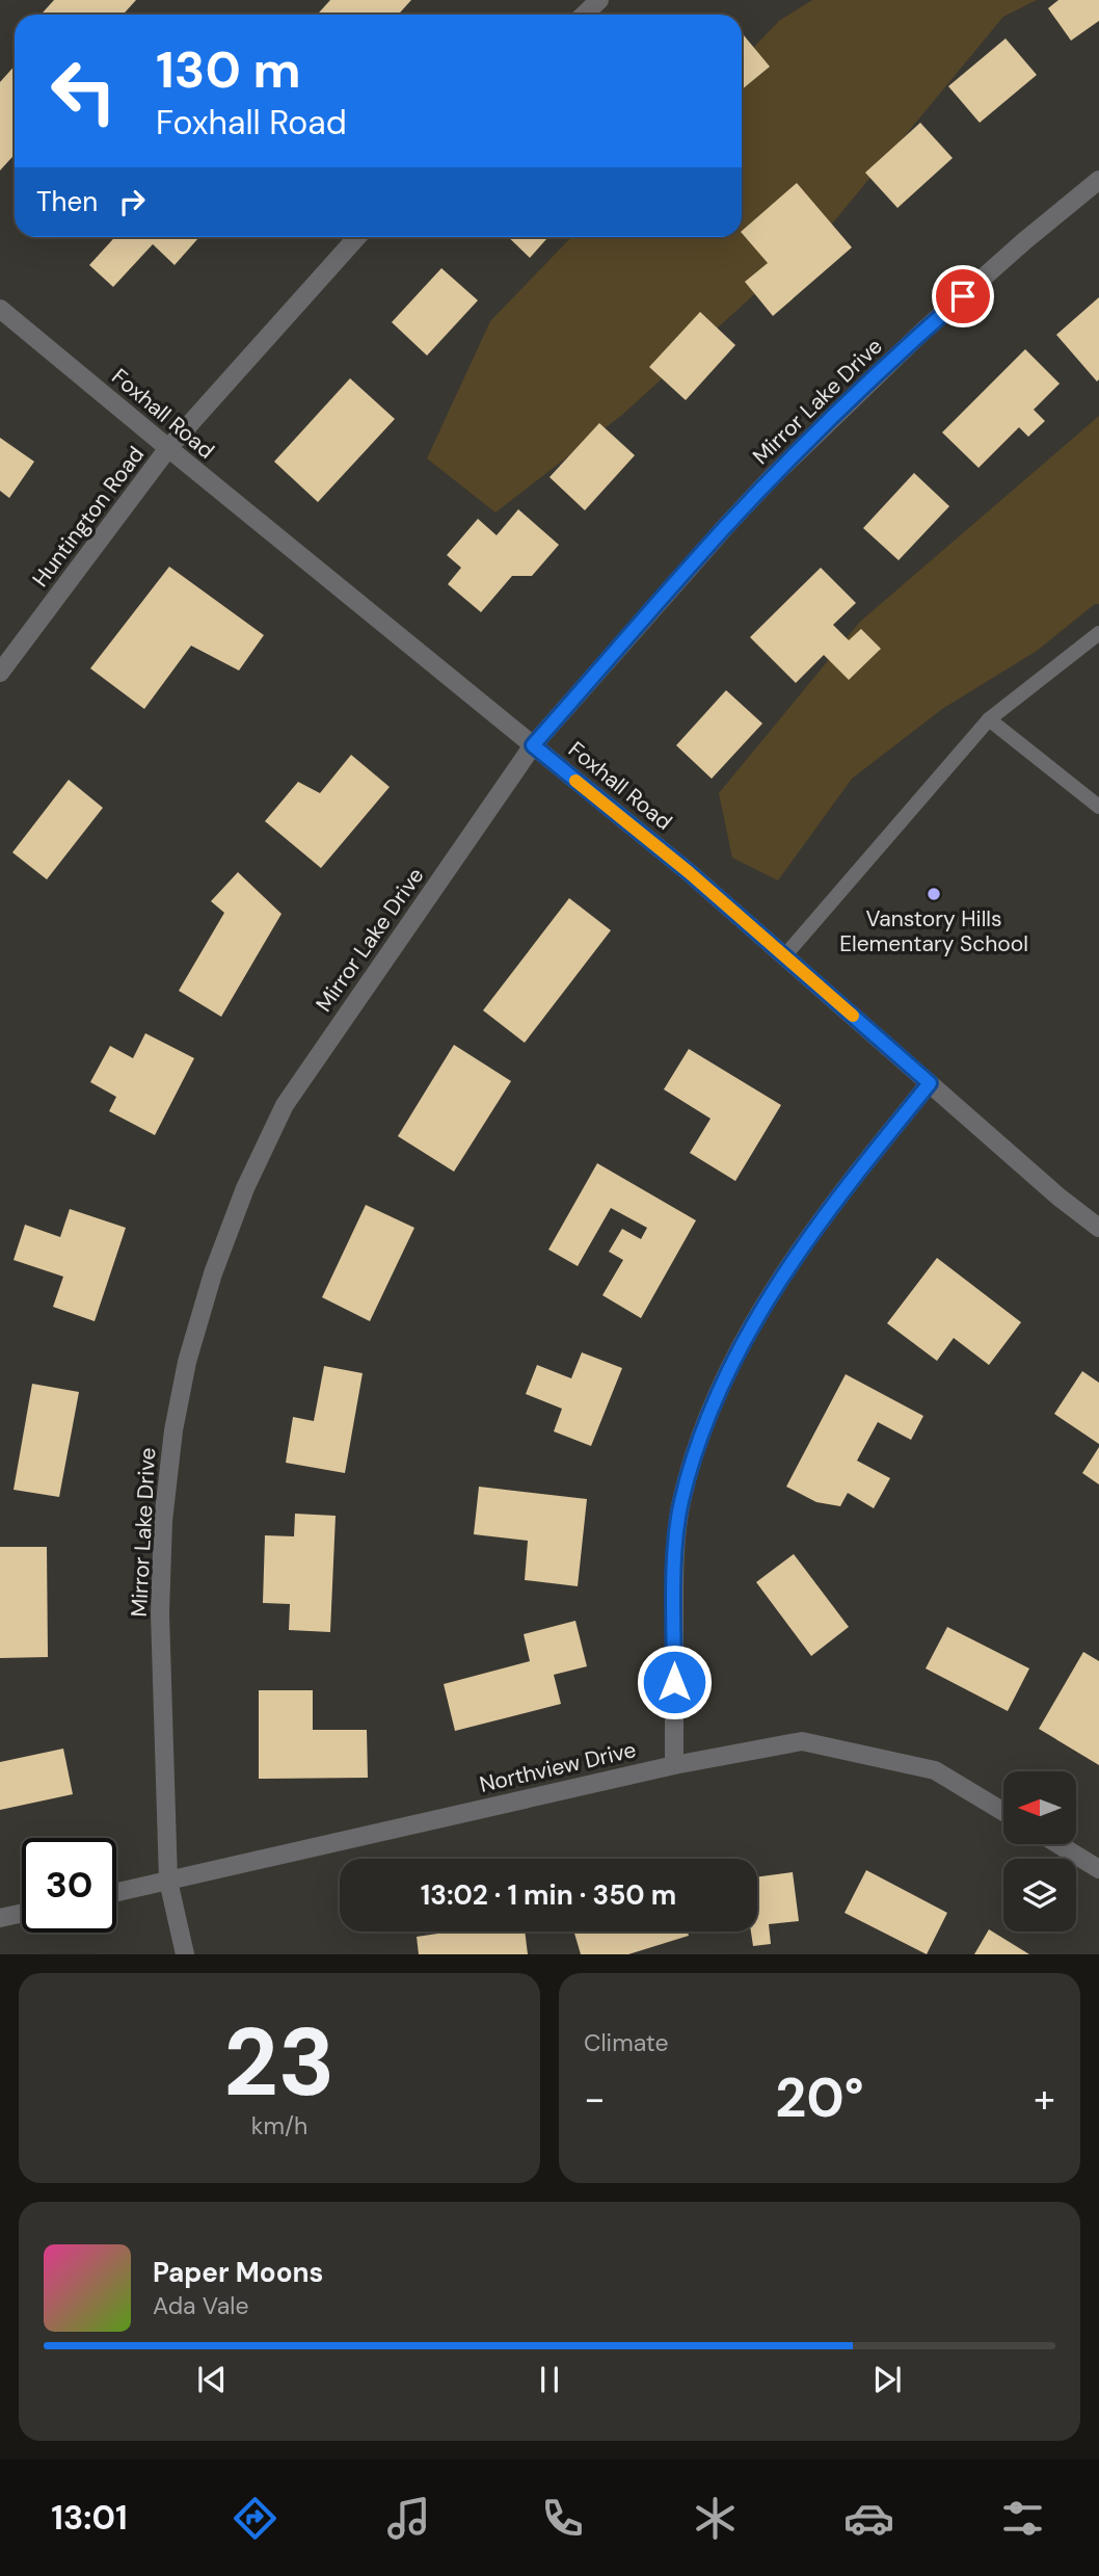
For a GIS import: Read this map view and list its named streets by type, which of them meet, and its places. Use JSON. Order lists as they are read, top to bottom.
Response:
{
  "streets": {
    "street": [
      "Mirror Lake Drive",
      "Foxhall Road",
      "Huntington Road",
      "Northview Drive"
    ]
  },
  "crossings": [
    ["Mirror Lake Drive", "Foxhall Road"],
    ["Mirror Lake Drive", "Northview Drive"],
    ["Foxhall Road", "Huntington Road"]
  ],
  "places": ["Vanstory Hills Elementary School"],
  "north": "left",
  "page": {
    "turn": ["130 m", "Foxhall Road"],
    "then": "Then",
    "limit": "30",
    "trip": "13:02 · 1 min · 350 m",
    "tile": [
      ["23", "km/h"],
      "Climate"
    ],
    "heat": ["−", "20°", "+"],
    "song": ["Paper Moons", "Ada Vale"],
    "tabs": "13:01"
  }
}
